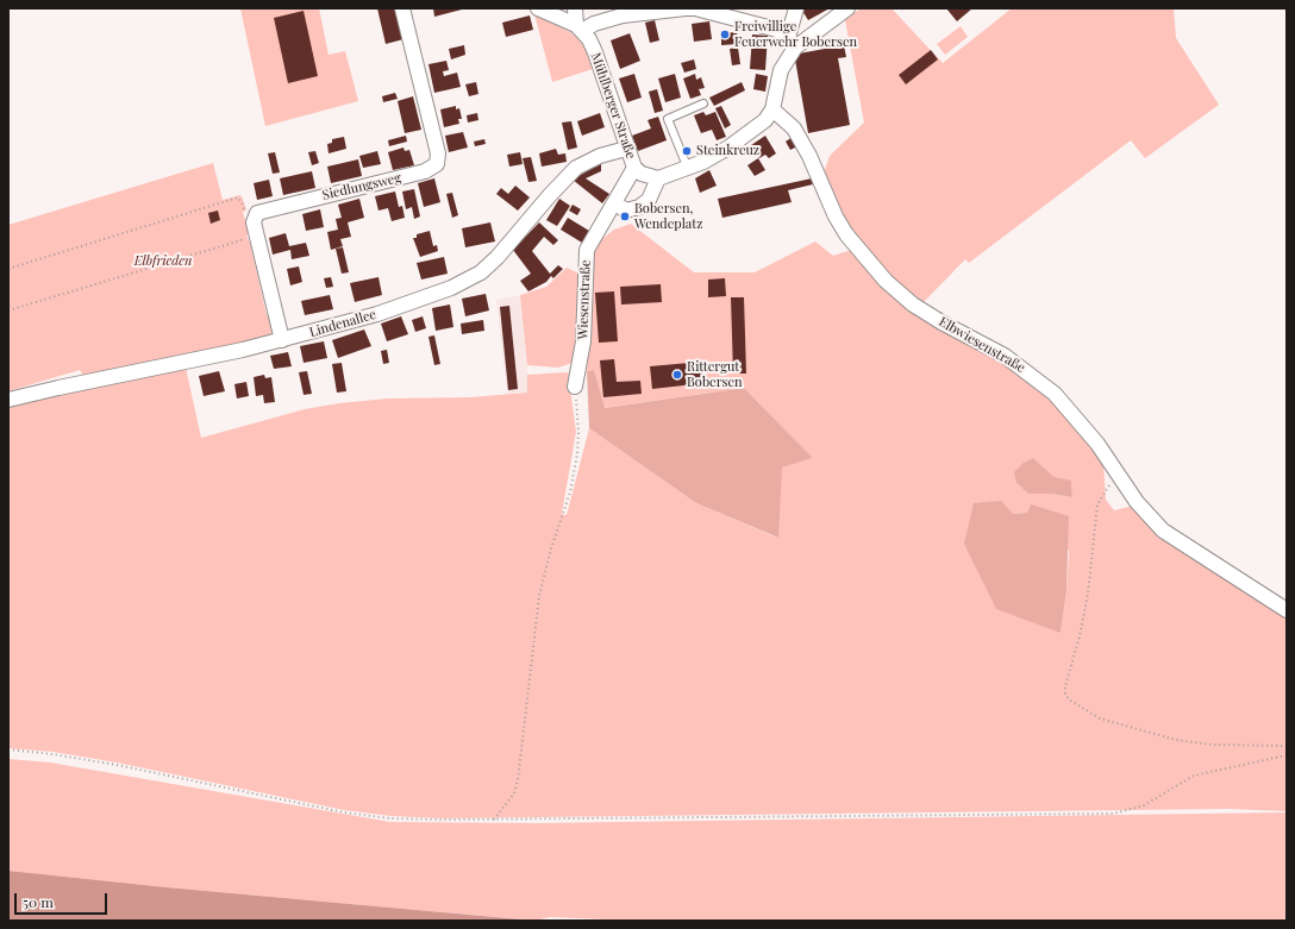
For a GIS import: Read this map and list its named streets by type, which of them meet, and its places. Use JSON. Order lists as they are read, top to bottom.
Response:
{
  "streets": {
    "street": [
      "Mühlberger Straße",
      "Siedlungsweg",
      "Wiesenstraße",
      "Lindenallee",
      "Elbwiesenstraße"
    ]
  },
  "crossings": [
    ["Mühlberger Straße", "Wiesenstraße"],
    ["Mühlberger Straße", "Lindenallee"]
  ],
  "parks": ["Elbfrieden"],
  "places": [
    "Freiwillige Feuerwehr Bobersen",
    "Steinkreuz",
    "Bobersen, Wendeplatz",
    "Rittergut Bobersen"
  ],
  "scale_bar": "50 m"
}
